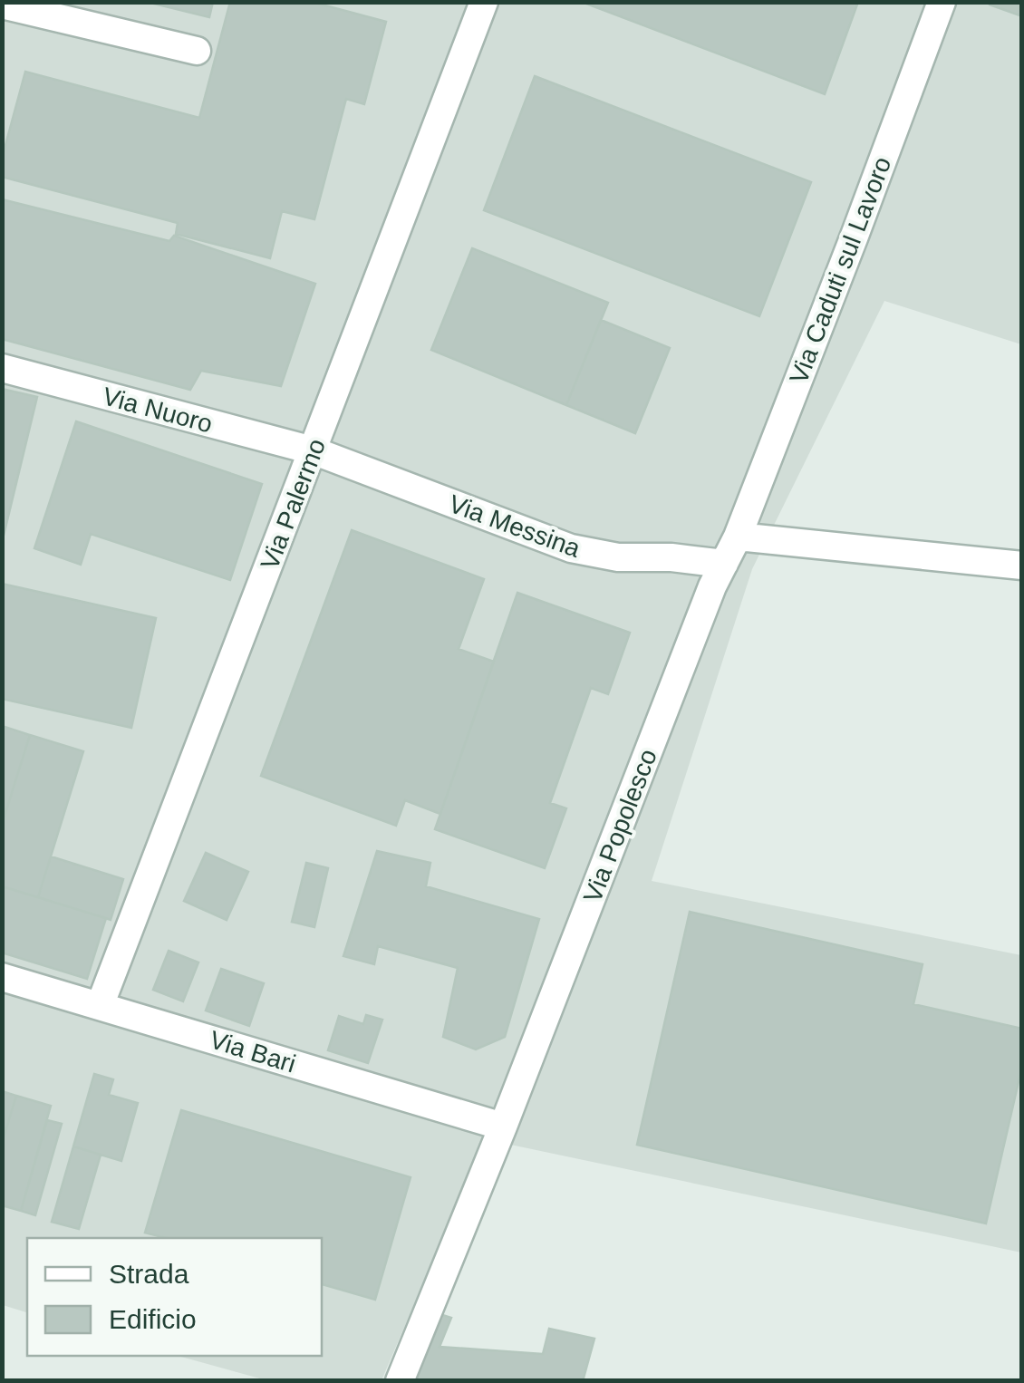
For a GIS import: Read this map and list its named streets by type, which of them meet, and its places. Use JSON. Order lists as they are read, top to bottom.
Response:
{
  "streets": {
    "street": [
      "Via Caduti sul Lavoro",
      "Via Nuoro",
      "Via Palermo",
      "Via Messina",
      "Via Popolesco",
      "Via Bari"
    ]
  },
  "crossings": [
    ["Via Caduti sul Lavoro", "Via Popolesco"],
    ["Via Nuoro", "Via Palermo"],
    ["Via Nuoro", "Via Messina"],
    ["Via Palermo", "Via Messina"],
    ["Via Palermo", "Via Bari"],
    ["Via Messina", "Via Popolesco"],
    ["Via Popolesco", "Via Bari"]
  ],
  "legend": ["Strada", "Edificio"]
}
